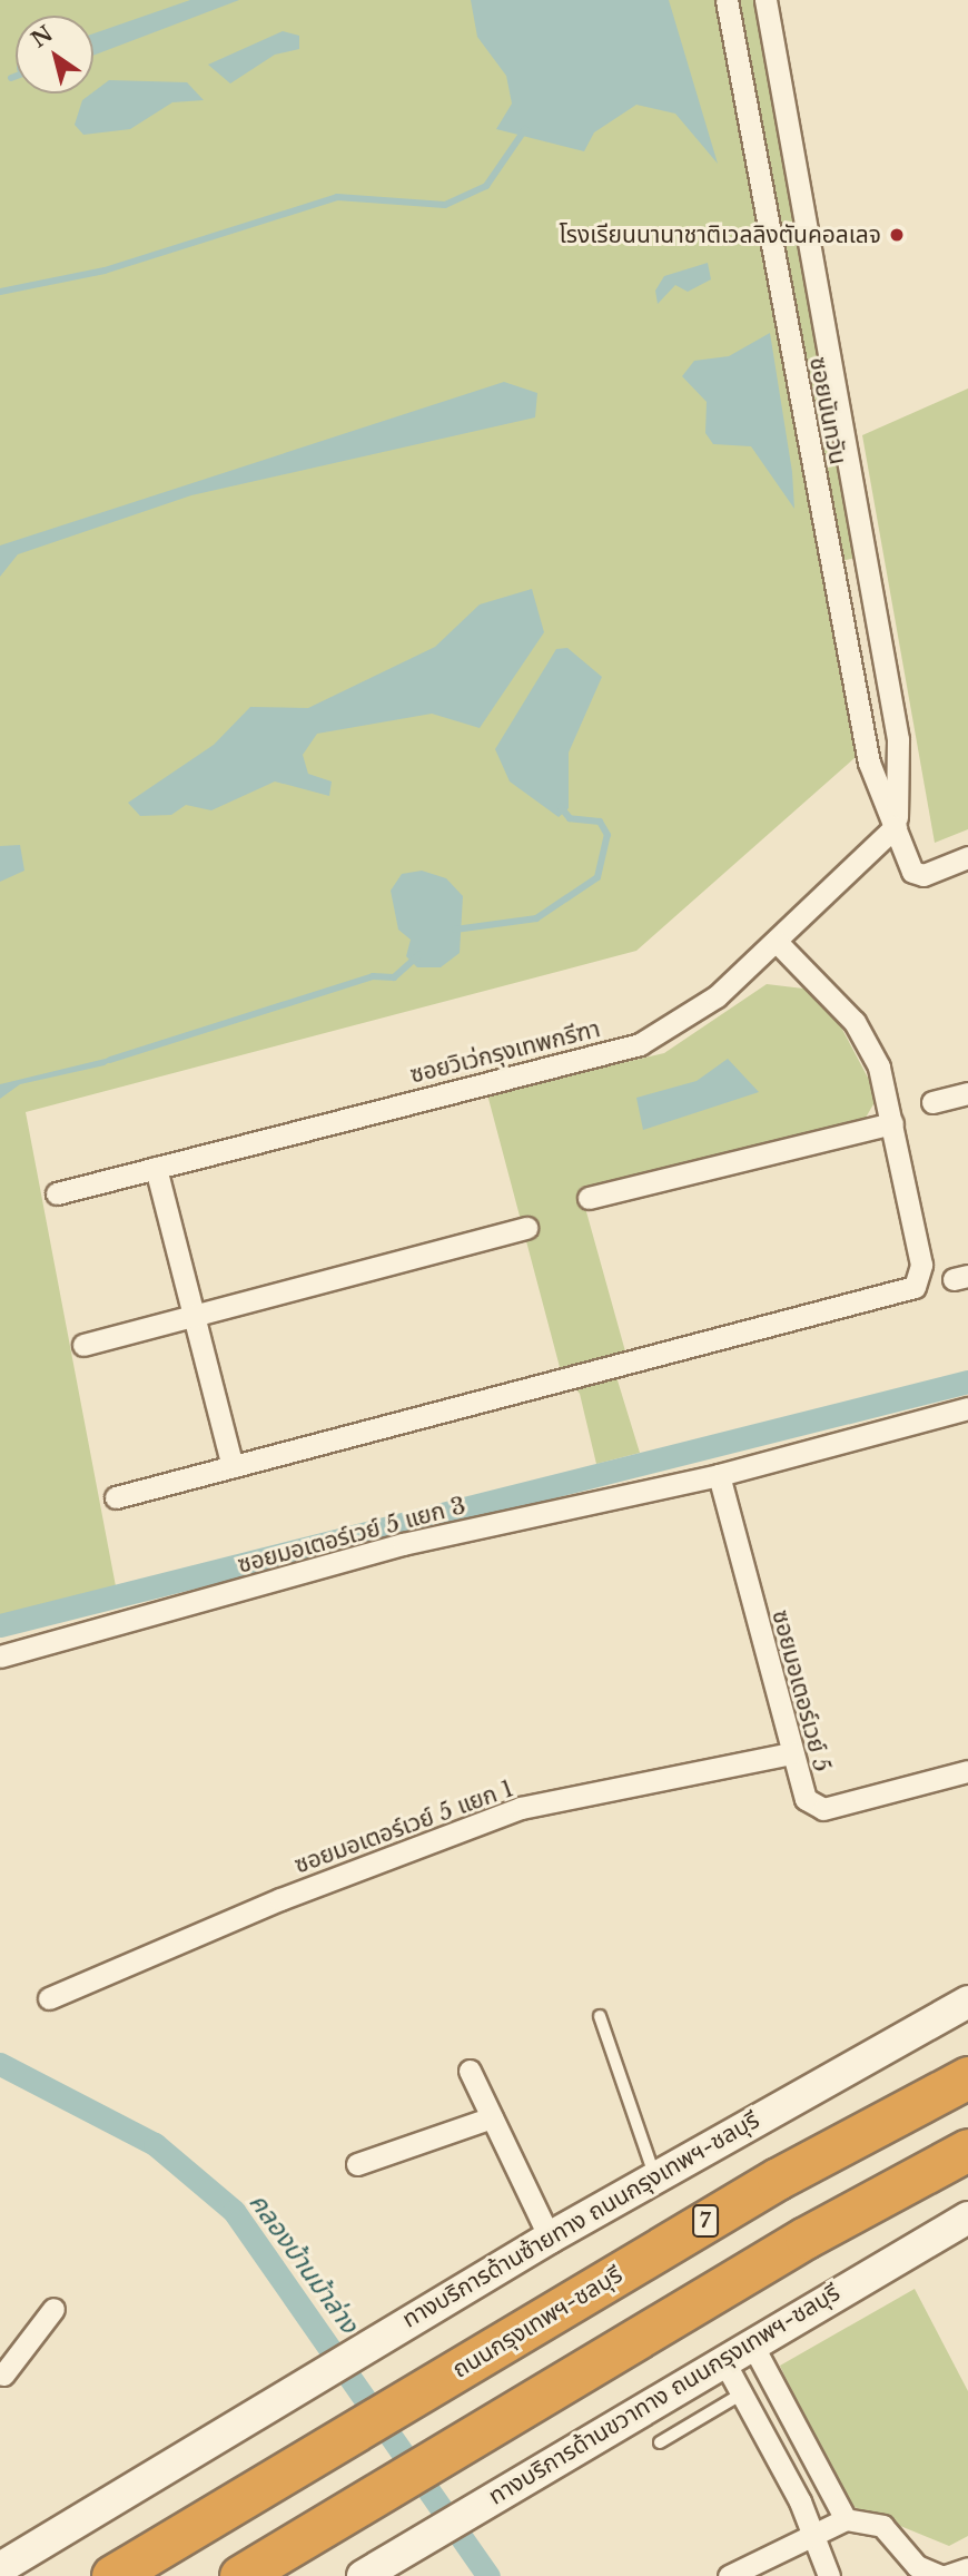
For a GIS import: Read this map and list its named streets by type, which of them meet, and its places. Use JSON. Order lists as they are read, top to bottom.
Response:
{
  "streets": {
    "highway": ["7", "ถนนกรุงเทพฯ-ชลบุรี"],
    "main road": ["ทางบริการด้านซ้ายทาง ถนนกรุงเทพฯ-ชลบุรี", "ทางบริการด้านขวาทาง ถนนกรุงเทพฯ-ชลบุรี"],
    "street": [
      "ซอยนันทวัน",
      "ซอยวิเว่กรุงเทพกรีฑา",
      "ซอยมอเตอร์เวย์ 5 แยก 3",
      "ซอยมอเตอร์เวย์ 5",
      "ซอยมอเตอร์เวย์ 5 แยก 1"
    ]
  },
  "crossings": [
    ["ซอยนันทวัน", "ซอยวิเว่กรุงเทพกรีฑา"],
    ["ซอยมอเตอร์เวย์ 5 แยก 3", "ซอยมอเตอร์เวย์ 5"],
    ["ซอยมอเตอร์เวย์ 5", "ซอยมอเตอร์เวย์ 5 แยก 1"]
  ],
  "water": ["คลองบ้านม้าล่าง"],
  "places": ["โรงเรียนนานาชาติเวลลิงตันคอลเลจ"],
  "north": "top left"
}
